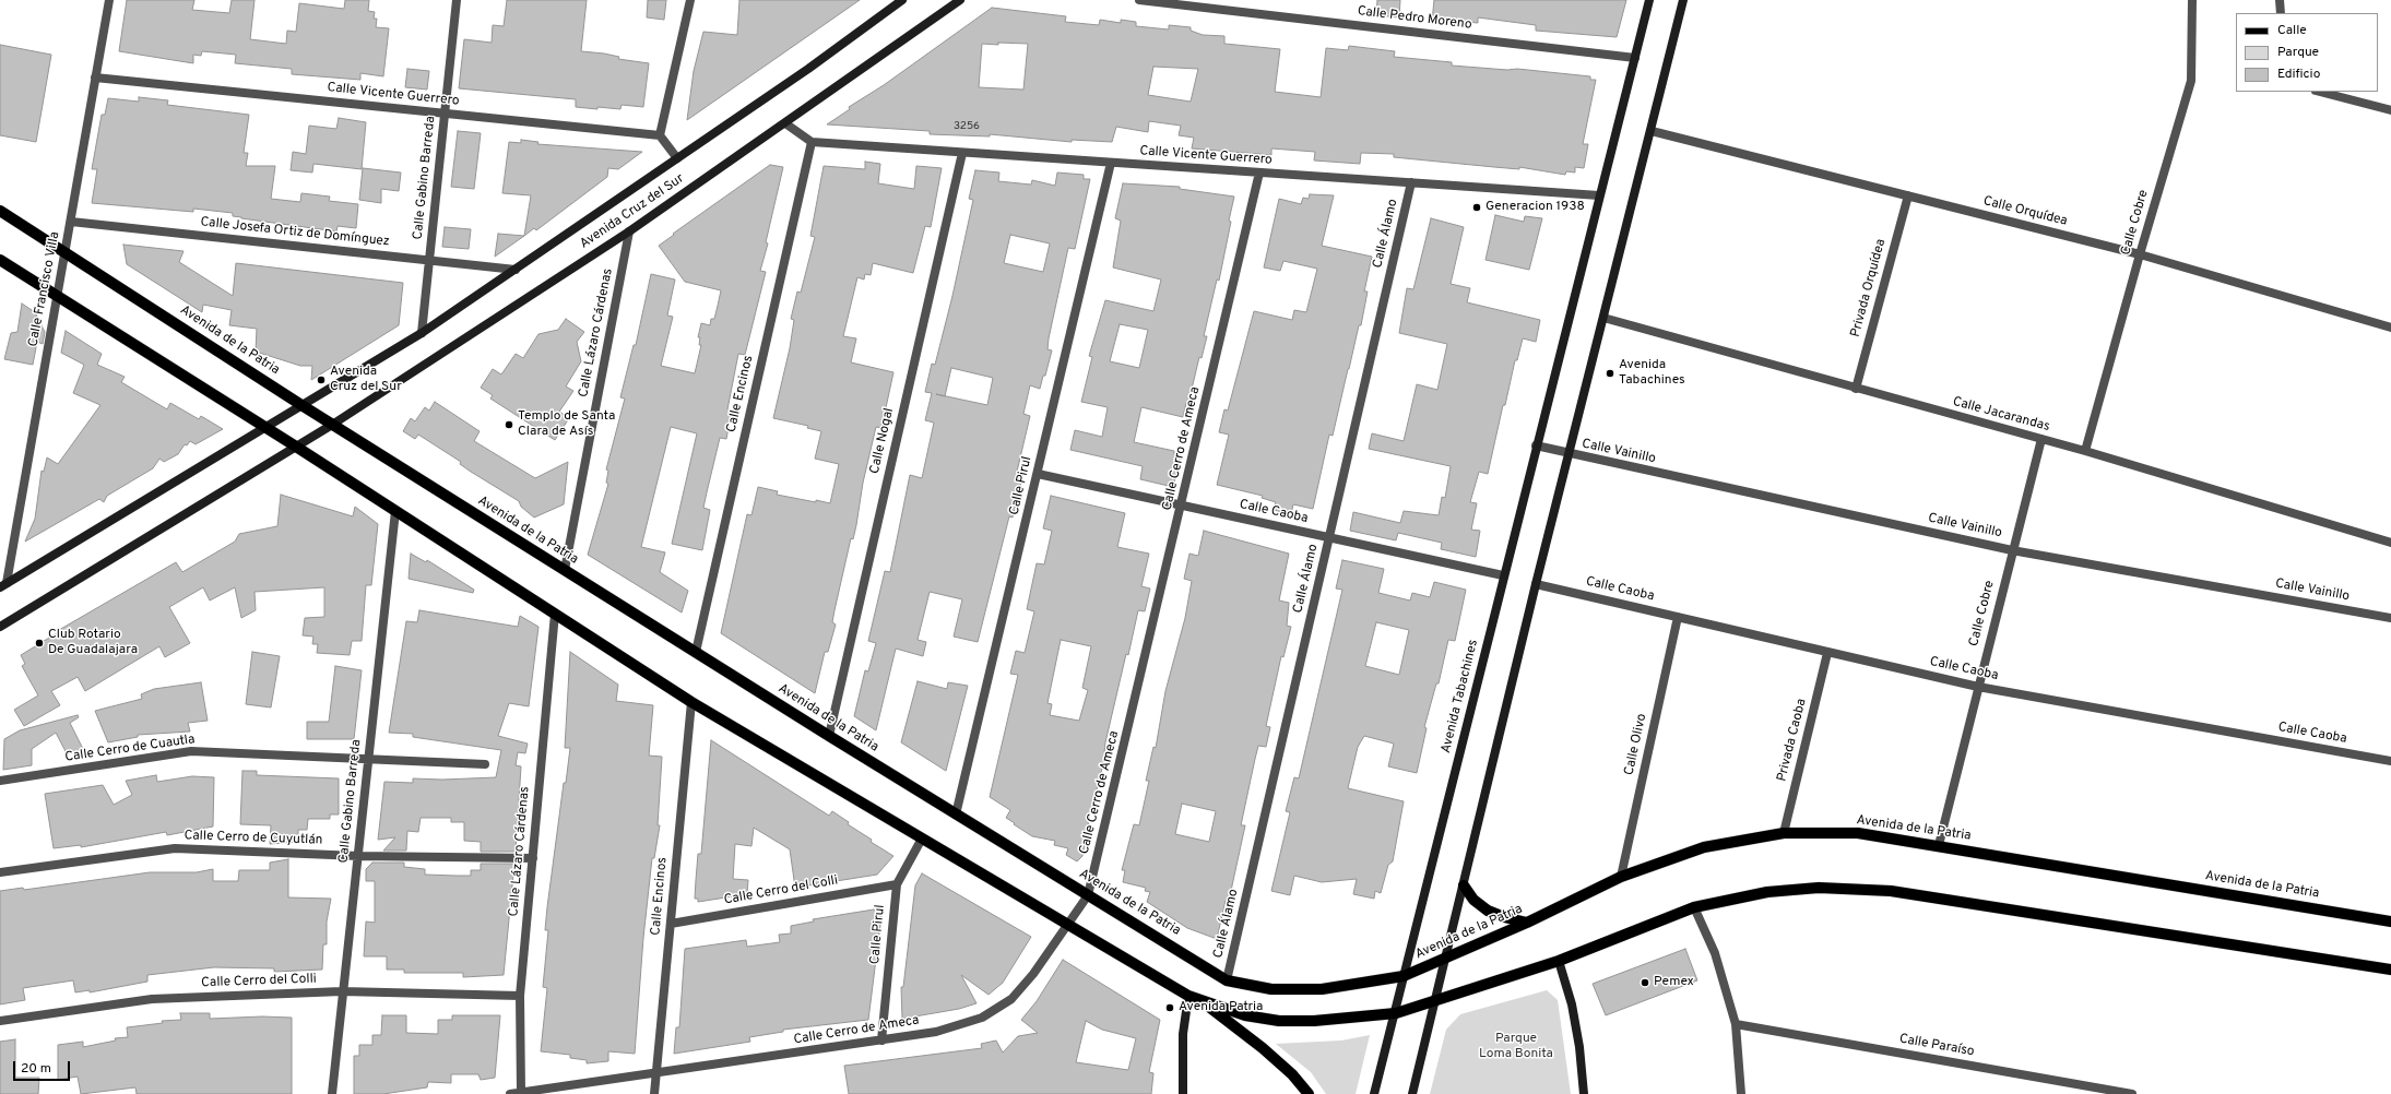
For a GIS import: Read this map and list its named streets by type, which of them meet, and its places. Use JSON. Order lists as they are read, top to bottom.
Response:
{
  "streets": {
    "main road": ["Avenida de la Patria"],
    "street": [
      "Calle Pedro Moreno",
      "Calle Vicente Guerrero",
      "Calle Gabino Barreda",
      "Avenida Cruz del Sur",
      "Calle Orquídea",
      "Calle Cobre",
      "Calle Josefa Ortiz de Domínguez",
      "Calle Álamo",
      "Privada Orquídea",
      "Calle Francisco Villa",
      "Calle Lázaro Cárdenas",
      "Calle Encinos",
      "Calle Jacarandas",
      "Calle Nogal",
      "Calle Cerro de Ameca",
      "Calle Vainillo",
      "Calle Pirul",
      "Calle Caoba",
      "Avenida Tabachines",
      "Privada Caoba",
      "Calle Olivo",
      "Calle Cerro de Cuautla",
      "Calle Cerro de Cuyutlán",
      "Calle Cerro del Colli",
      "Calle Paraíso"
    ]
  },
  "crossings": [
    ["Calle Pedro Moreno", "Avenida Tabachines"],
    ["Calle Vicente Guerrero", "Calle Gabino Barreda"],
    ["Calle Vicente Guerrero", "Calle Álamo"],
    ["Calle Vicente Guerrero", "Calle Francisco Villa"],
    ["Calle Vicente Guerrero", "Calle Encinos"],
    ["Calle Vicente Guerrero", "Calle Nogal"],
    ["Calle Vicente Guerrero", "Calle Cerro de Ameca"],
    ["Calle Vicente Guerrero", "Calle Pirul"],
    ["Calle Vicente Guerrero", "Avenida Tabachines"],
    ["Calle Gabino Barreda", "Avenida Cruz del Sur"],
    ["Calle Gabino Barreda", "Calle Josefa Ortiz de Domínguez"],
    ["Calle Gabino Barreda", "Calle Cerro de Cuautla"],
    ["Calle Gabino Barreda", "Calle Cerro de Cuyutlán"],
    ["Calle Gabino Barreda", "Calle Cerro del Colli"],
    ["Avenida Cruz del Sur", "Calle Josefa Ortiz de Domínguez"],
    ["Avenida Cruz del Sur", "Calle Francisco Villa"],
    ["Avenida Cruz del Sur", "Calle Lázaro Cárdenas"],
    ["Avenida Cruz del Sur", "Avenida de la Patria"],
    ["Calle Orquídea", "Calle Cobre"],
    ["Calle Orquídea", "Privada Orquídea"],
    ["Calle Cobre", "Avenida de la Patria"],
    ["Calle Cobre", "Calle Jacarandas"],
    ["Calle Cobre", "Calle Vainillo"],
    ["Calle Cobre", "Calle Caoba"],
    ["Calle Josefa Ortiz de Domínguez", "Calle Francisco Villa"],
    ["Calle Álamo", "Avenida de la Patria"],
    ["Calle Álamo", "Calle Caoba"],
    ["Privada Orquídea", "Calle Jacarandas"],
    ["Calle Francisco Villa", "Avenida de la Patria"],
    ["Calle Lázaro Cárdenas", "Avenida de la Patria"],
    ["Calle Lázaro Cárdenas", "Calle Cerro de Ameca"],
    ["Calle Lázaro Cárdenas", "Calle Cerro de Cuyutlán"],
    ["Calle Lázaro Cárdenas", "Calle Cerro del Colli"],
    ["Avenida de la Patria", "Calle Encinos"],
    ["Avenida de la Patria", "Calle Nogal"],
    ["Avenida de la Patria", "Calle Cerro de Ameca"],
    ["Avenida de la Patria", "Calle Pirul"],
    ["Avenida de la Patria", "Avenida Tabachines"],
    ["Avenida de la Patria", "Privada Caoba"],
    ["Avenida de la Patria", "Calle Olivo"],
    ["Calle Encinos", "Calle Cerro de Ameca"],
    ["Calle Encinos", "Calle Cerro del Colli"],
    ["Calle Cerro de Ameca", "Calle Pirul"],
    ["Calle Cerro de Ameca", "Calle Caoba"],
    ["Calle Vainillo", "Avenida Tabachines"],
    ["Calle Pirul", "Calle Caoba"],
    ["Calle Pirul", "Calle Cerro del Colli"],
    ["Calle Caoba", "Avenida Tabachines"],
    ["Calle Caoba", "Privada Caoba"],
    ["Calle Caoba", "Calle Olivo"]
  ],
  "parks": ["Parque Loma Bonita"],
  "places": [
    "Generacion 1938",
    "Avenida Tabachines",
    "Avenida Cruz del Sur",
    "Templo de Santa Clara de Asís",
    "Club Rotario De Guadalajara",
    "Pemex",
    "Avenida Patria"
  ],
  "house_numbers": ["3256"],
  "legend": ["Calle", "Parque", "Edificio"],
  "scale_bar": "20 m"
}
